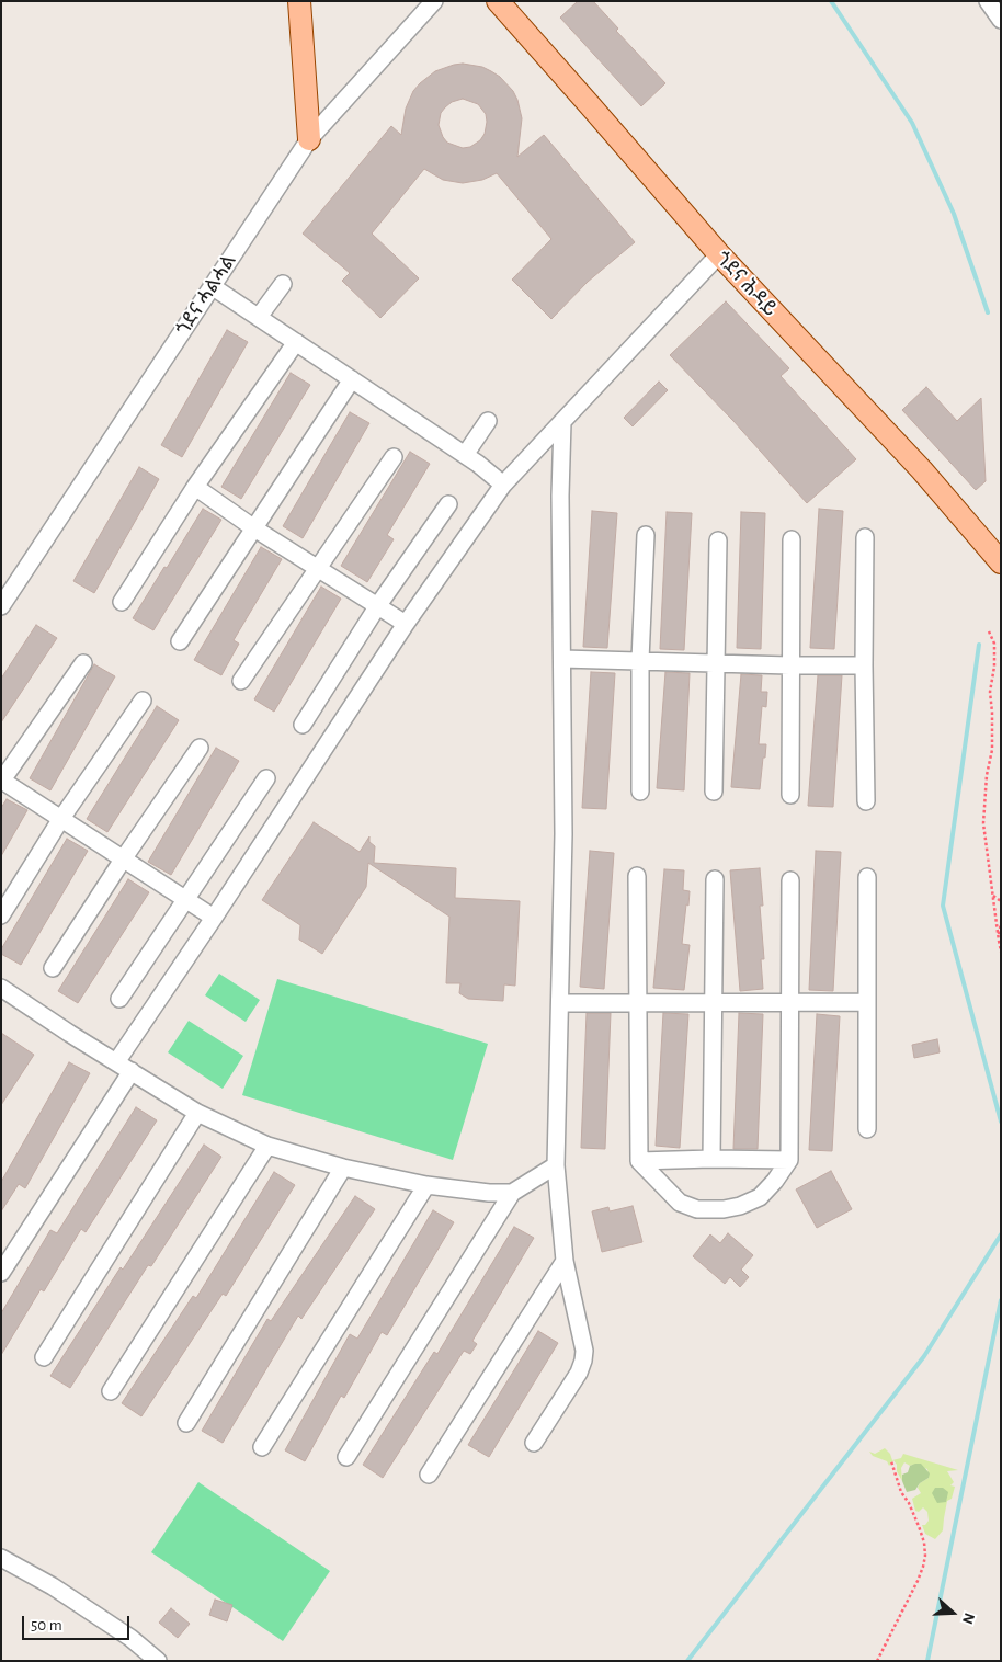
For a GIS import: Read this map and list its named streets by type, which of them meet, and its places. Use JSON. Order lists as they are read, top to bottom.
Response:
{
  "streets": {
    "main road": ["ጎደና ሕዳይ"],
    "street": ["ጎደና ሓልሓል"]
  },
  "scale_bar": "50 m",
  "north": "right"
}
